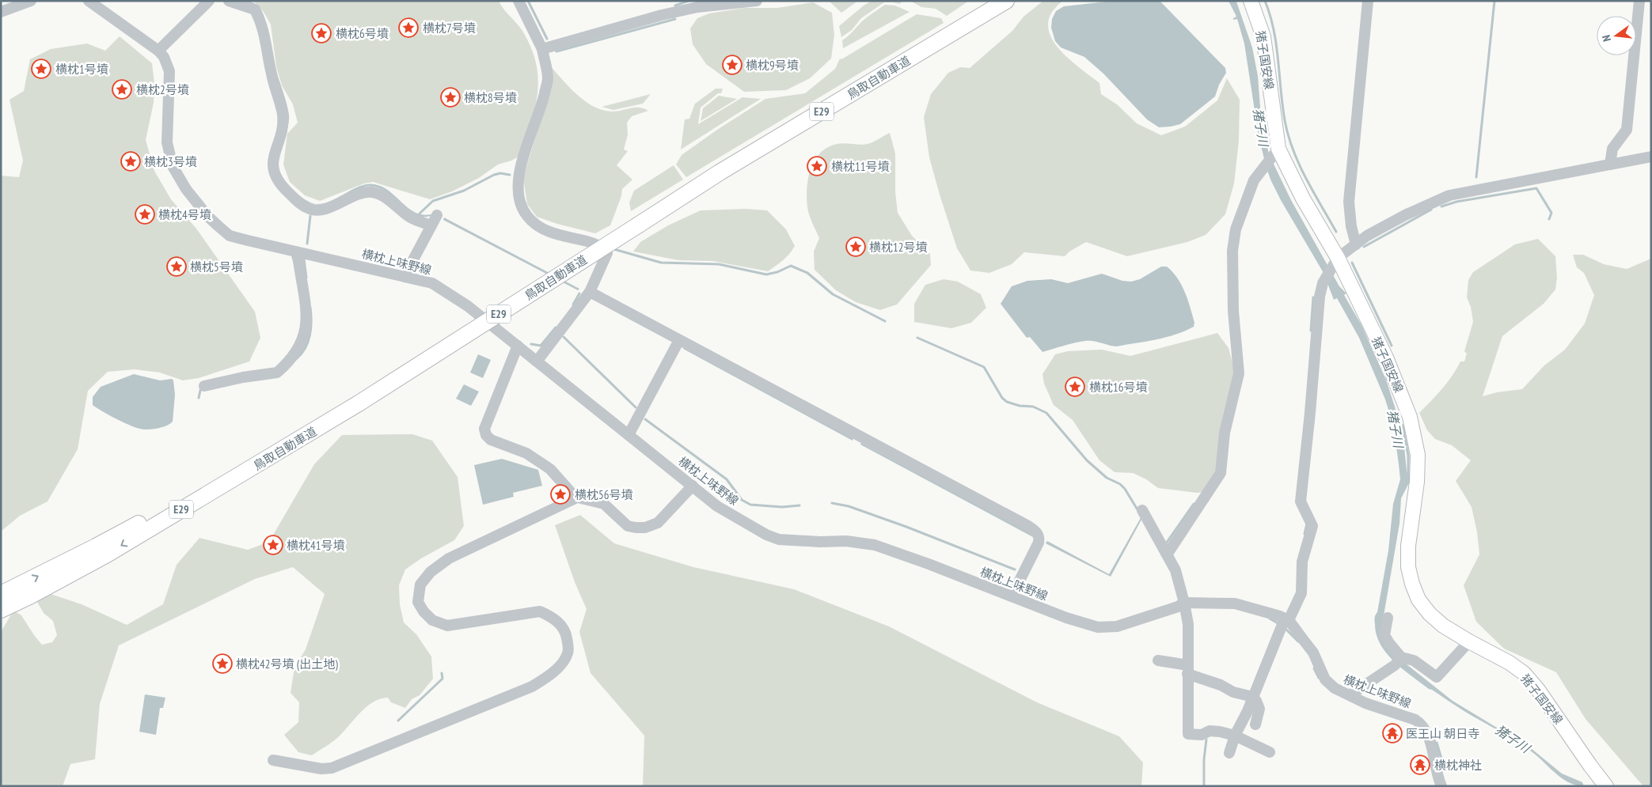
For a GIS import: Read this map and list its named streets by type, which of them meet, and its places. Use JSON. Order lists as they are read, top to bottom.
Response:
{
  "streets": {
    "highway": ["鳥取自動車道", "E29"],
    "main road": ["猪子国安線"],
    "street": ["横枕上味野線"]
  },
  "water": ["猪子川"],
  "places": {
    "place": [
      "横枕7号墳",
      "横枕6号墳",
      "横枕9号墳",
      "横枕1号墳",
      "横枕2号墳",
      "横枕8号墳",
      "横枕3号墳",
      "横枕11号墳",
      "横枕4号墳",
      "横枕12号墳",
      "横枕5号墳",
      "横枕16号墳",
      "横枕56号墳",
      "横枕41号墳",
      "横枕42号墳 (出土地)"
    ],
    "temple": ["医王山 朝日寺", "横枕神社"]
  },
  "north": "left"
}
